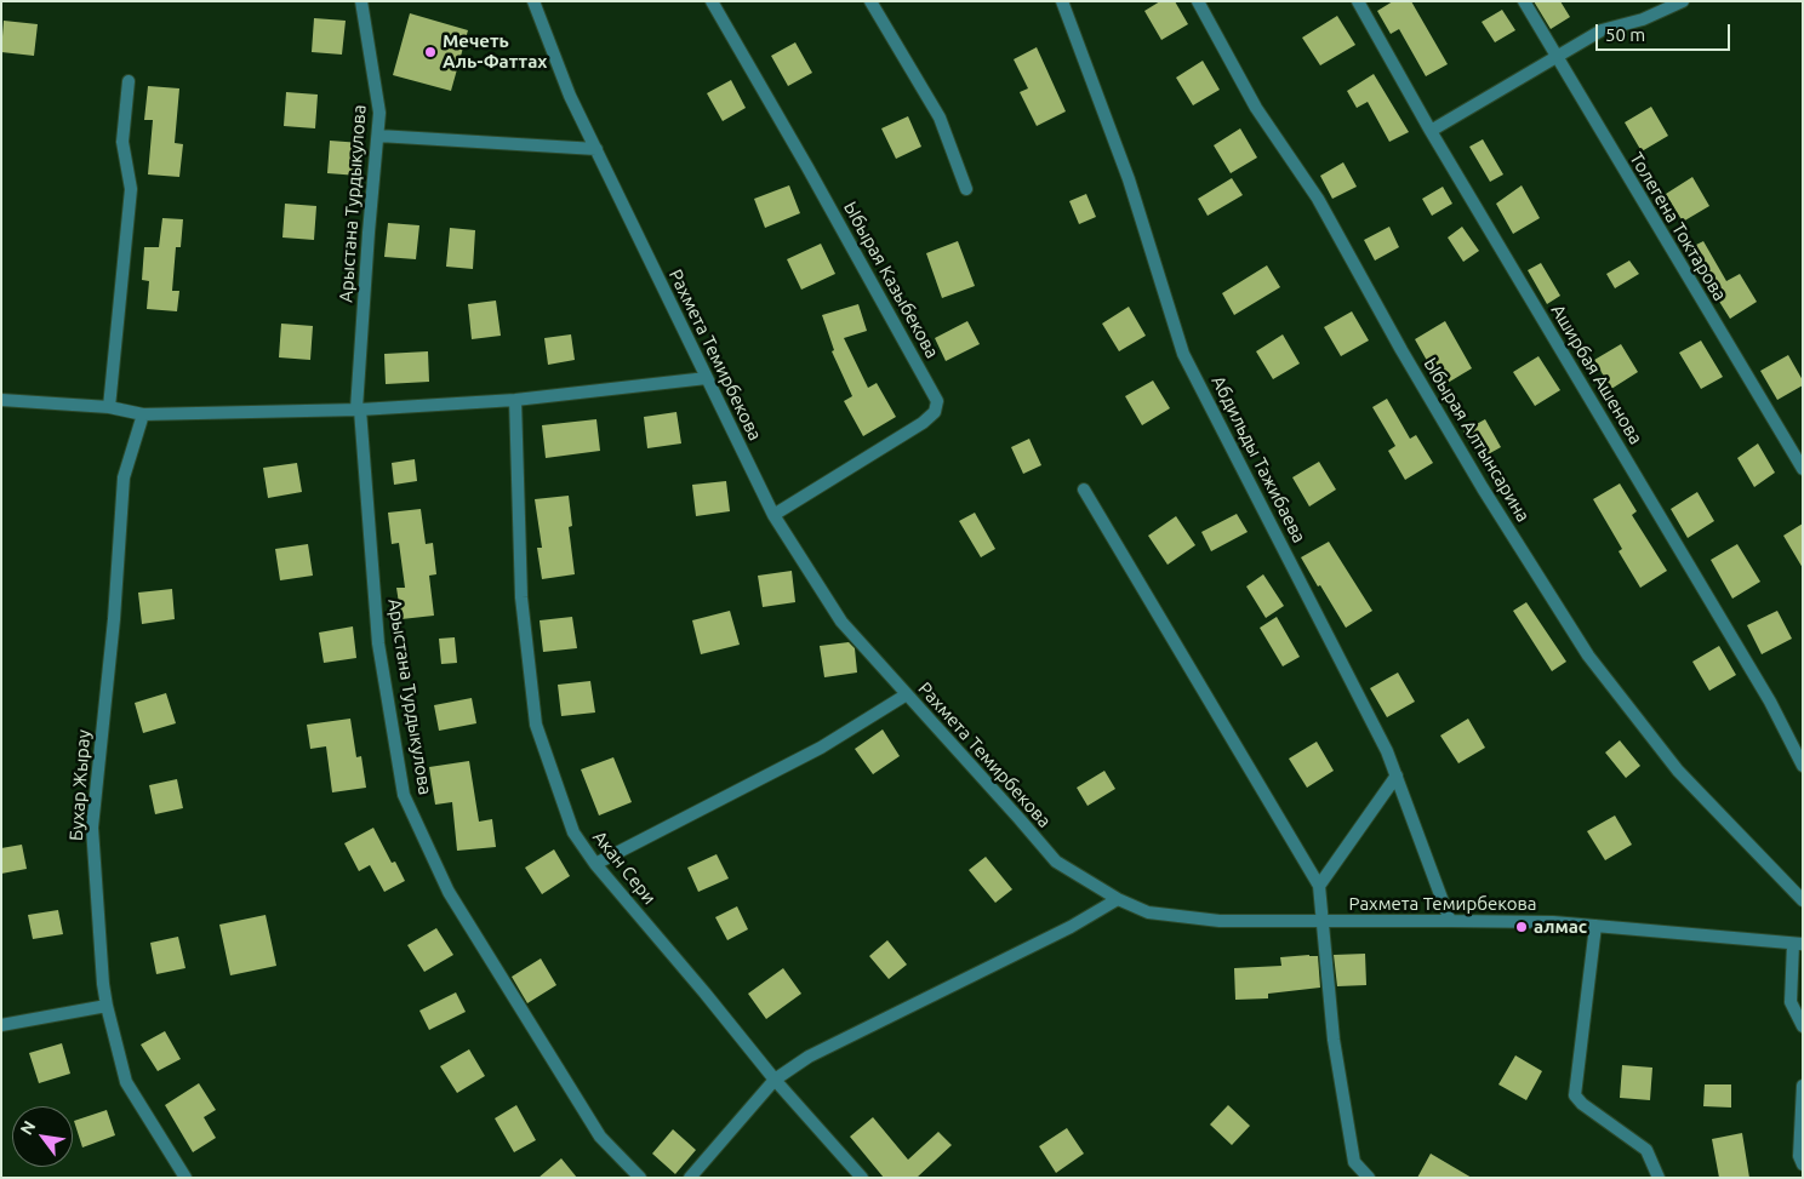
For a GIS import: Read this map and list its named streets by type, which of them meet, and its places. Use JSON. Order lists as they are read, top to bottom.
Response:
{
  "streets": {
    "street": [
      "Арыстана Турдыкулова",
      "Толегена Токтарова",
      "Ыбырая Казыбекова",
      "Рахмета Темирбекова",
      "Аширбая Ашенова",
      "Ыбырая Алтынсарина",
      "Абдильды Тажибаева",
      "Бухар Жырау",
      "Акан Сери"
    ]
  },
  "crossings": [
    ["Ыбырая Казыбекова", "Рахмета Темирбекова"],
    ["Рахмета Темирбекова", "Абдильды Тажибаева"]
  ],
  "places": ["Мечеть Аль-Фаттах", "алмас"],
  "scale_bar": "50 m",
  "north": "top left"
}
